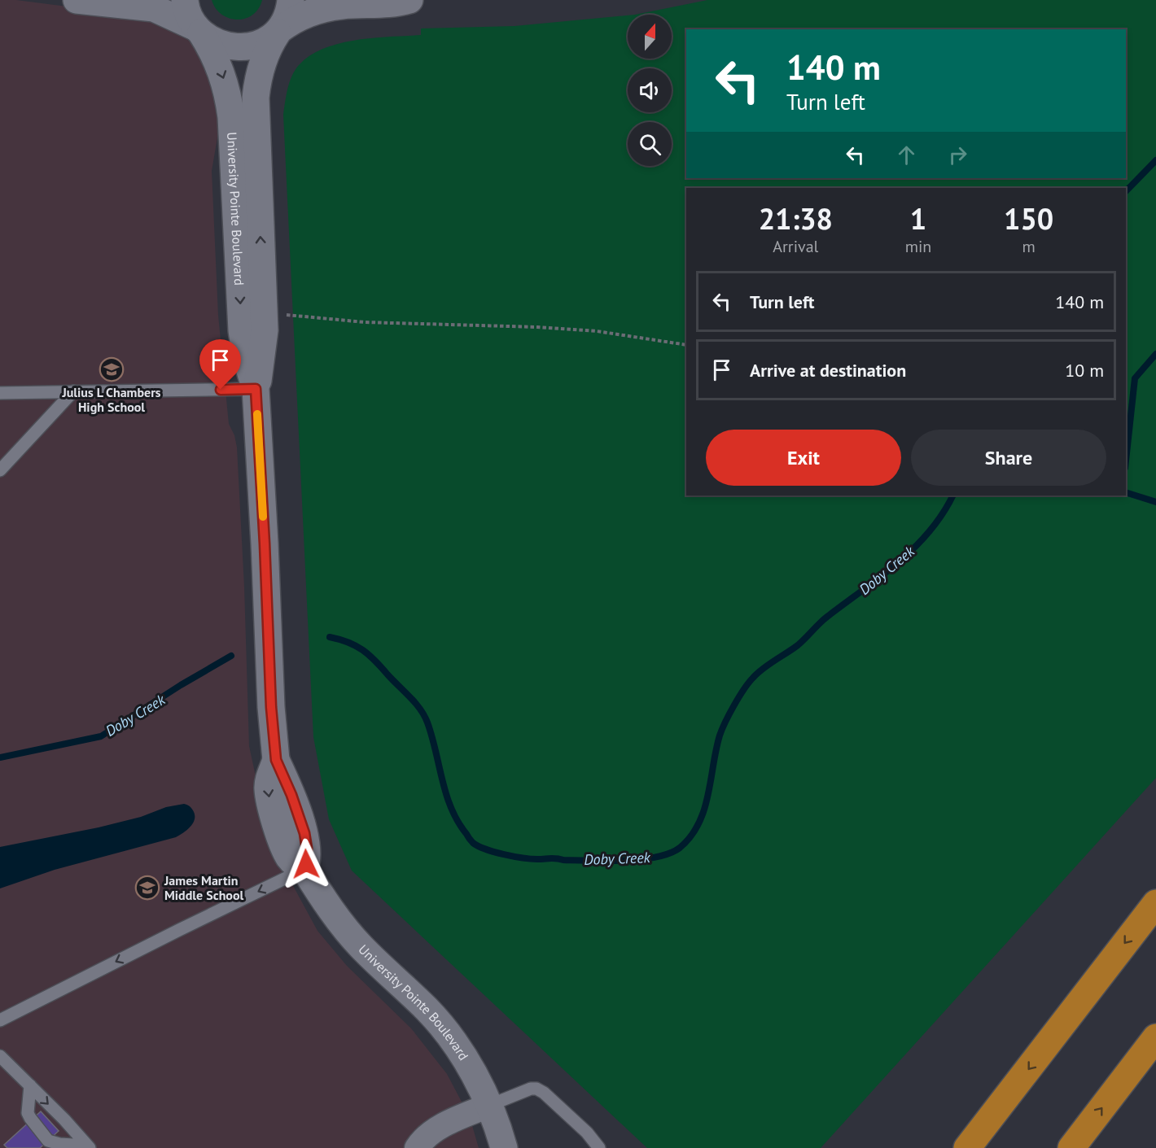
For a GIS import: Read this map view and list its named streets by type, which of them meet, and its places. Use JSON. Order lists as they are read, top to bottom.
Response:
{
  "streets": {
    "street": ["University Pointe Boulevard"]
  },
  "water": ["Doby Creek"],
  "places": {
    "school or university": ["Julius L Chambers High School", "James Martin Middle School"]
  },
  "north": "top",
  "page": {
    "turn": ["140 m", "Turn left"],
    "eta": [
      "21:38",
      "Arrival",
      "1",
      "min",
      "150",
      "m"
    ],
    "list": [
      {
        "name": "Turn left",
        "value": "140 m"
      },
      {
        "name": "Arrive at destination",
        "value": "10 m"
      }
    ],
    "buttons": ["Exit", "Share"]
  }
}
